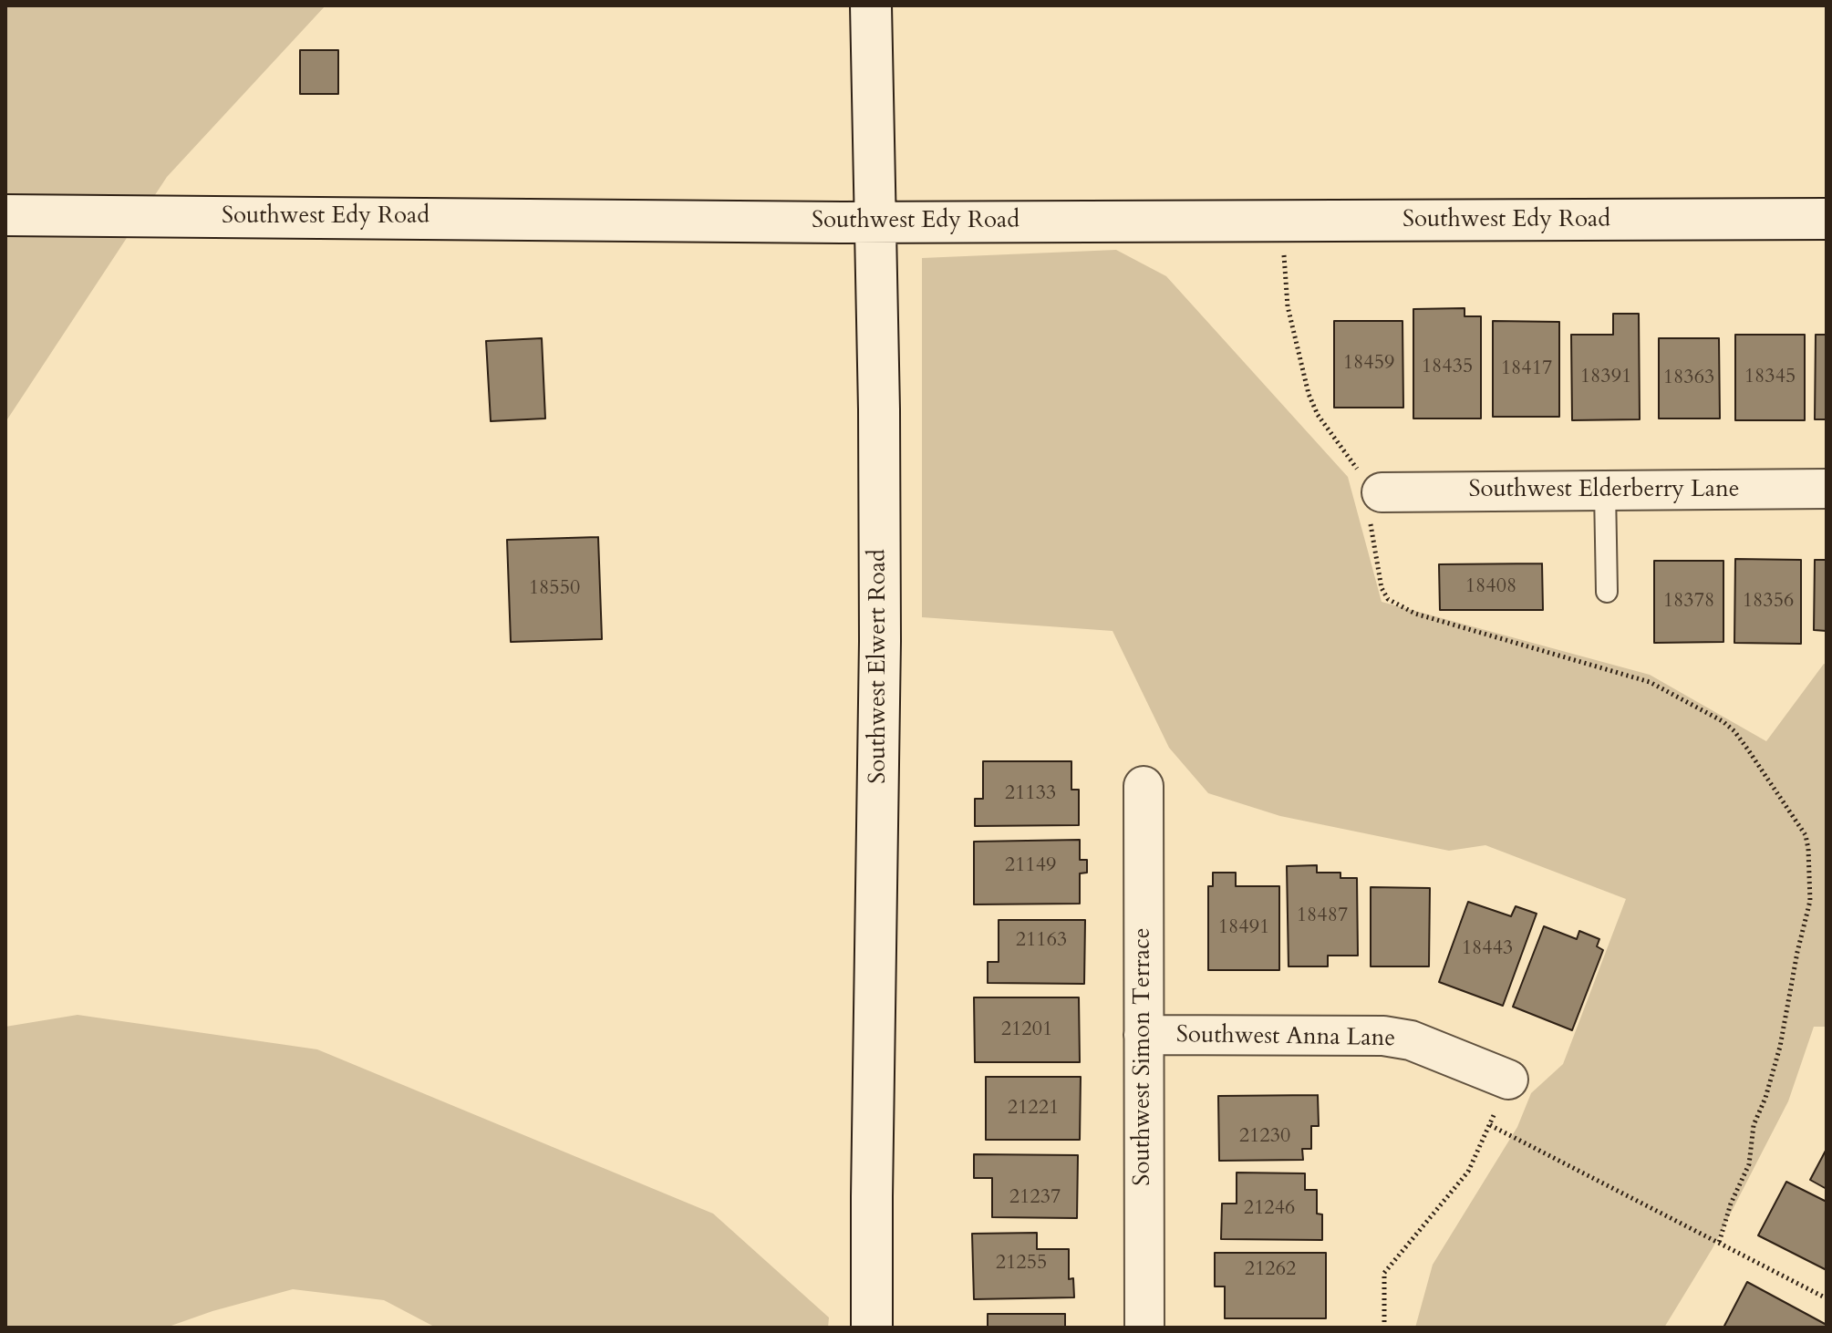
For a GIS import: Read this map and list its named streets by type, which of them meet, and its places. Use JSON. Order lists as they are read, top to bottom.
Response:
{
  "streets": {
    "main road": ["Southwest Edy Road", "Southwest Elwert Road"],
    "street": ["Southwest Elderberry Lane", "Southwest Anna Lane", "Southwest Simon Terrace"]
  },
  "crossings": [
    ["Southwest Edy Road", "Southwest Elwert Road"],
    ["Southwest Anna Lane", "Southwest Simon Terrace"]
  ],
  "house_numbers": [
    "18459",
    "18435",
    "18417",
    "18391",
    "18345",
    "18363",
    "18408",
    "18550",
    "18378",
    "18356",
    "21133",
    "21149",
    "18487",
    "18491",
    "21163",
    "18443",
    "21201",
    "21221",
    "21230",
    "21237",
    "21246",
    "21255",
    "21262"
  ]
}
